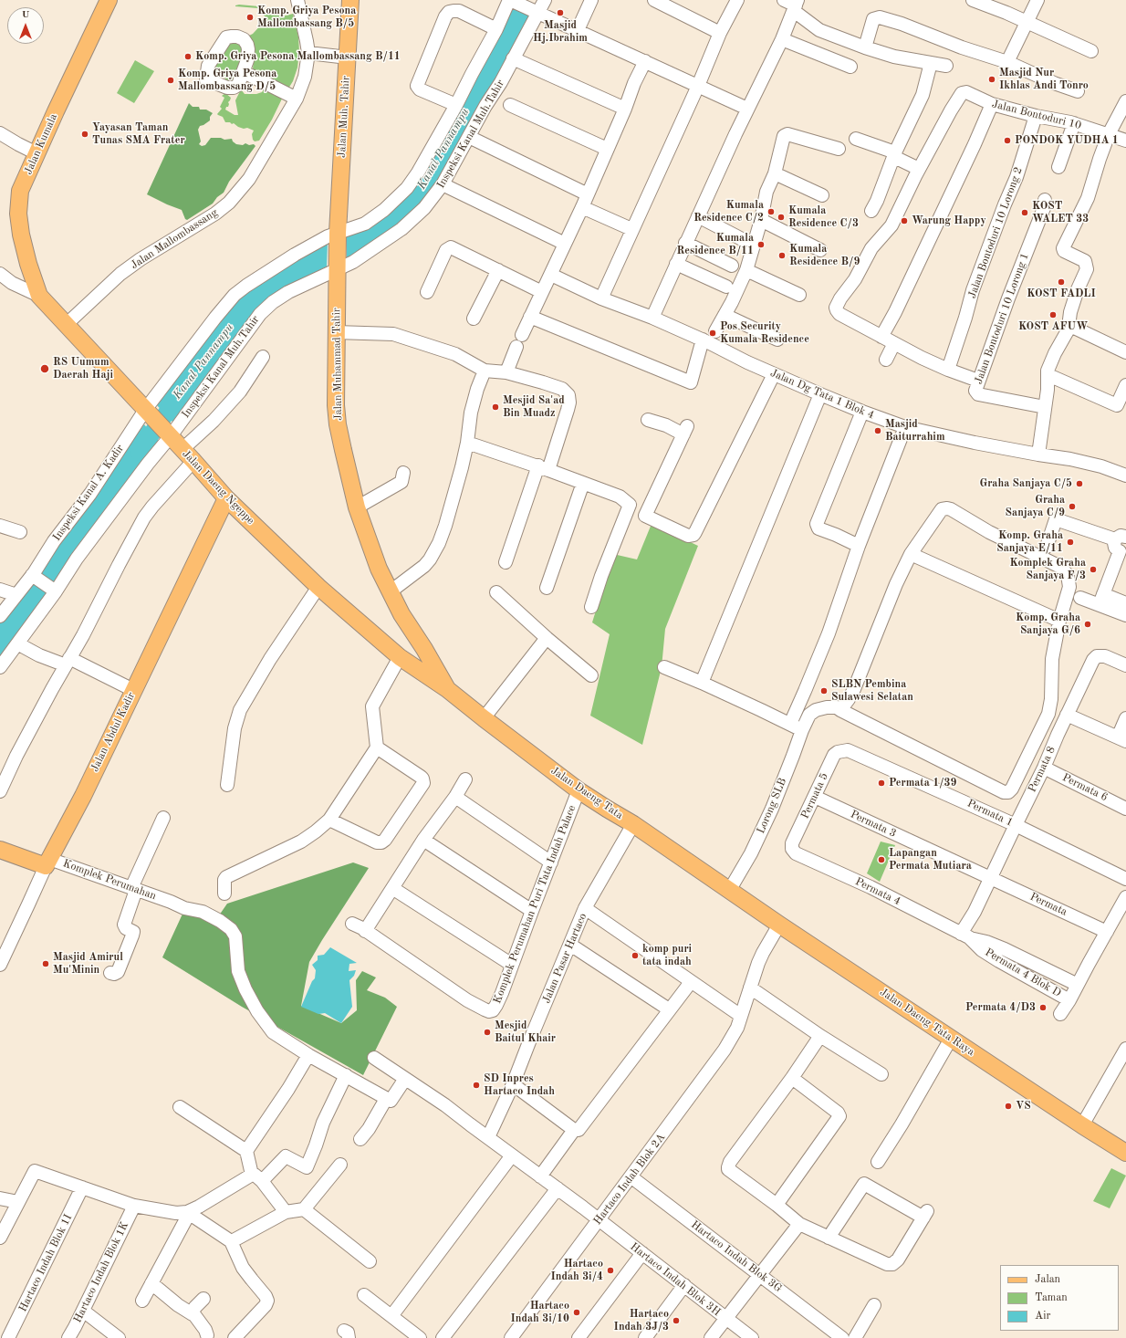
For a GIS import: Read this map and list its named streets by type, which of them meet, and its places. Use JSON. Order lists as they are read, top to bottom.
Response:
{
  "streets": {
    "main road": [
      "Jalan Muh. Tahir",
      "Jalan Kumala",
      "Jalan Muhammad Tahir",
      "Jalan Daeng Ngeppe",
      "Jalan Abdul Kadir",
      "Jalan Daeng Tata",
      "Jalan Daeng Tata Raya"
    ],
    "street": [
      "Jalan Bontoduri 10",
      "Inspeksi Kanal Muh.Tahir",
      "Jalan Bontoduri 10 Lorong 2",
      "Jalan Mallombassang",
      "Jalan Bontoduri 10 Lorong 1",
      "Jalan Dg Tata 1 Blok 4",
      "Inspeksi Kanal A. Kadir",
      "Permata 8",
      "Permata 6",
      "Permata 5",
      "Lorong SLB",
      "Permata 1",
      "Permata 3",
      "Komplek Perumahan",
      "Permata 4",
      "Komplek Perumahan Puri Tata Indah Palace",
      "Permata",
      "Jalan Pasar Hartaco",
      "Permata 4 Blok D",
      "Hartaco Indah Blok 2A",
      "Hartaco Indah Blok 3G",
      "Hartaco Indah Blok 1I",
      "Hartaco Indah Blok 1K",
      "Hartaco Indah Blok 3H"
    ]
  },
  "crossings": [
    ["Jalan Bontoduri 10", "Jalan Bontoduri 10 Lorong 2"],
    ["Jalan Muh. Tahir", "Inspeksi Kanal Muh.Tahir"],
    ["Jalan Muh. Tahir", "Jalan Muhammad Tahir"],
    ["Inspeksi Kanal Muh.Tahir", "Jalan Muhammad Tahir"],
    ["Inspeksi Kanal Muh.Tahir", "Jalan Daeng Ngeppe"],
    ["Inspeksi Kanal Muh.Tahir", "Inspeksi Kanal A. Kadir"],
    ["Jalan Kumala", "Jalan Daeng Ngeppe"],
    ["Jalan Mallombassang", "Jalan Daeng Ngeppe"],
    ["Jalan Muhammad Tahir", "Jalan Daeng Ngeppe"],
    ["Jalan Muhammad Tahir", "Jalan Daeng Tata"],
    ["Jalan Daeng Ngeppe", "Inspeksi Kanal A. Kadir"],
    ["Jalan Daeng Ngeppe", "Jalan Abdul Kadir"],
    ["Jalan Daeng Ngeppe", "Jalan Daeng Tata"],
    ["Jalan Abdul Kadir", "Komplek Perumahan"],
    ["Permata 8", "Permata 6"],
    ["Permata 8", "Permata 1"],
    ["Jalan Daeng Tata", "Lorong SLB"],
    ["Jalan Daeng Tata", "Komplek Perumahan Puri Tata Indah Palace"],
    ["Jalan Daeng Tata", "Jalan Pasar Hartaco"],
    ["Jalan Daeng Tata", "Jalan Daeng Tata Raya"],
    ["Permata 5", "Permata 1"],
    ["Permata 5", "Permata 3"],
    ["Permata 5", "Permata 4"],
    ["Lorong SLB", "Jalan Daeng Tata Raya"],
    ["Permata 3", "Permata"],
    ["Permata 4", "Permata 4 Blok D"],
    ["Jalan Pasar Hartaco", "Hartaco Indah Blok 3H"],
    ["Jalan Daeng Tata Raya", "Hartaco Indah Blok 2A"],
    ["Hartaco Indah Blok 2A", "Hartaco Indah Blok 3G"],
    ["Hartaco Indah Blok 2A", "Hartaco Indah Blok 3H"]
  ],
  "water": ["Kanal Pannampu"],
  "places": [
    "Masjid Hj.Ibrahim",
    "Komp. Griya Pesona Mallombassang B/5",
    "Komp. Griya Pesona Mallombassang B/11",
    "Masjid Nur Ikhlas Andi Tonro",
    "Komp. Griya Pesona Mallombassang D/5",
    "Yayasan Taman Tunas SMA Frater",
    "PONDOK YUDHA 1",
    "Kumala Residence C/2",
    "KOST WALET 33",
    "Kumala Residence C/3",
    "Warung Happy",
    "Kumala Residence B/11",
    "Kumala Residence B/9",
    "KOST FADLI",
    "KOST AFUW",
    "Pos Security Kumala Residence",
    "RS Uumum Daerah Haji",
    "Mesjid Sa'ad Bin Muadz",
    "Masjid Baiturrahim",
    "Graha Sanjaya C/5",
    "Graha Sanjaya C/9",
    "Komp. Graha Sanjaya E/11",
    "Komplek Graha Sanjaya F/3",
    "Komp. Graha Sanjaya G/6",
    "SLBN Pembina Sulawesi Selatan",
    "Permata 1/39",
    "Lapangan Permata Mutiara",
    "komp puri tata indah",
    "Masjid Amirul Mu'Minin",
    "Permata 4/D3",
    "Mesjid Baitul Khair",
    "SD Inpres Hartaco Indah",
    "VS",
    "Hartaco Indah 3i/4",
    "Hartaco Indah 3i/10",
    "Hartaco Indah 3J/3"
  ],
  "legend": ["Jalan", "Taman", "Air"],
  "north": "top"
}
